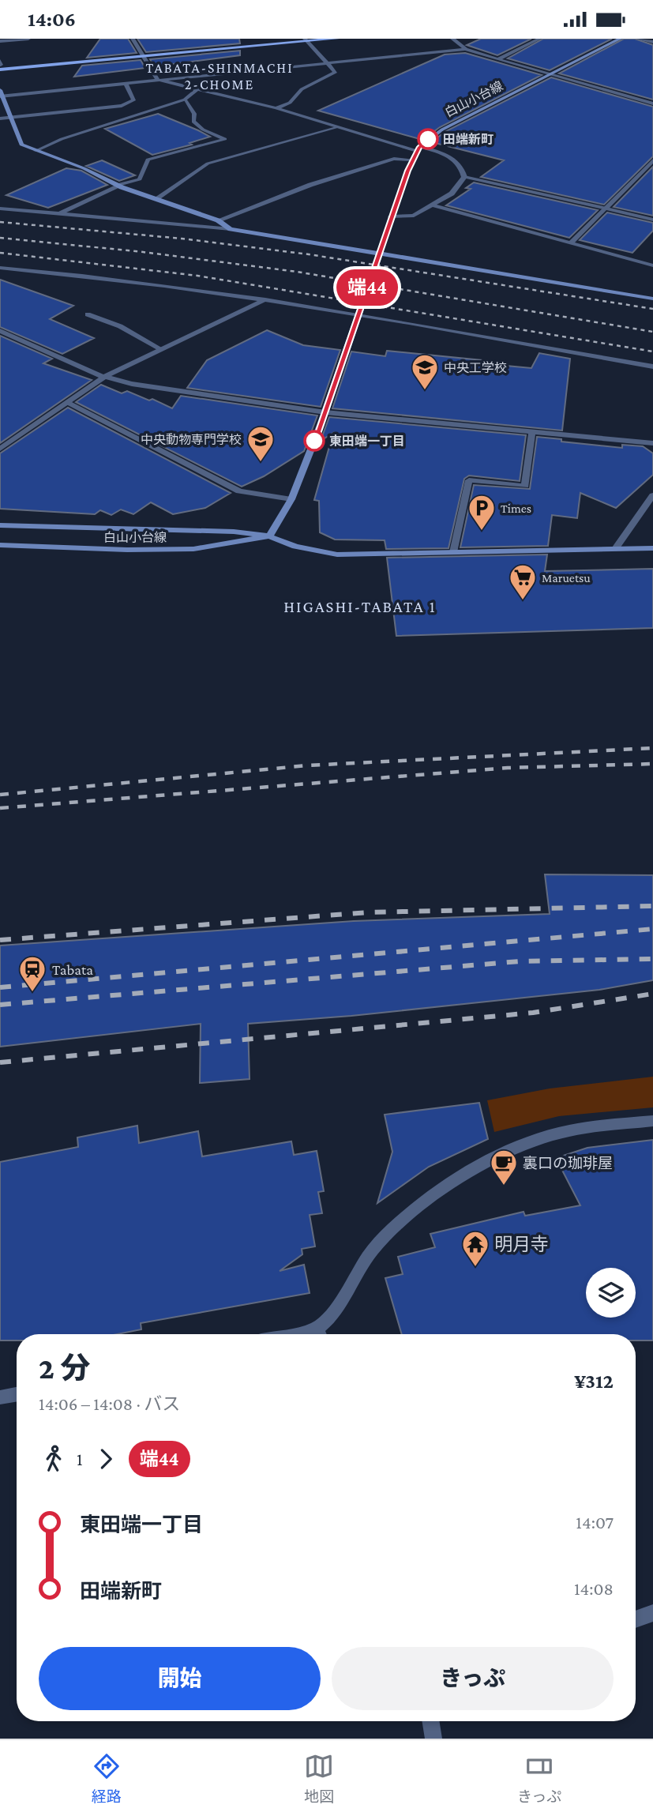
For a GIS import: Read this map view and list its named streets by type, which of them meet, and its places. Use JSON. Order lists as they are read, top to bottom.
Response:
{
  "streets": {
    "main road": ["白山小台線"]
  },
  "districts": ["TABATA-SHINMACHI 2-CHOME", "HIGASHI-TABATA 1"],
  "places": {
    "other": ["田端新町", "東田端一丁目"],
    "school or university": ["中央工学校", "中央動物専門学校"],
    "parking": ["Times"],
    "supermarket": ["Maruetsu"],
    "station": ["Tabata"],
    "cafe": ["裏口の珈琲屋"],
    "temple": ["明月寺"]
  },
  "lines": ["bus line 端44"],
  "page": {
    "status": "14:06",
    "on_map": "端44",
    "heading": ["2 分", "14:06 – 14:08 · バス", "¥312"],
    "legs": ["1", "端44"],
    "list": [
      {
        "name": "東田端一丁目",
        "value": "14:07"
      },
      {
        "name": "田端新町",
        "value": "14:08"
      }
    ],
    "buttons": ["開始", "きっぷ"],
    "tabs": ["経路", "地図", "きっぷ"]
  }
}
